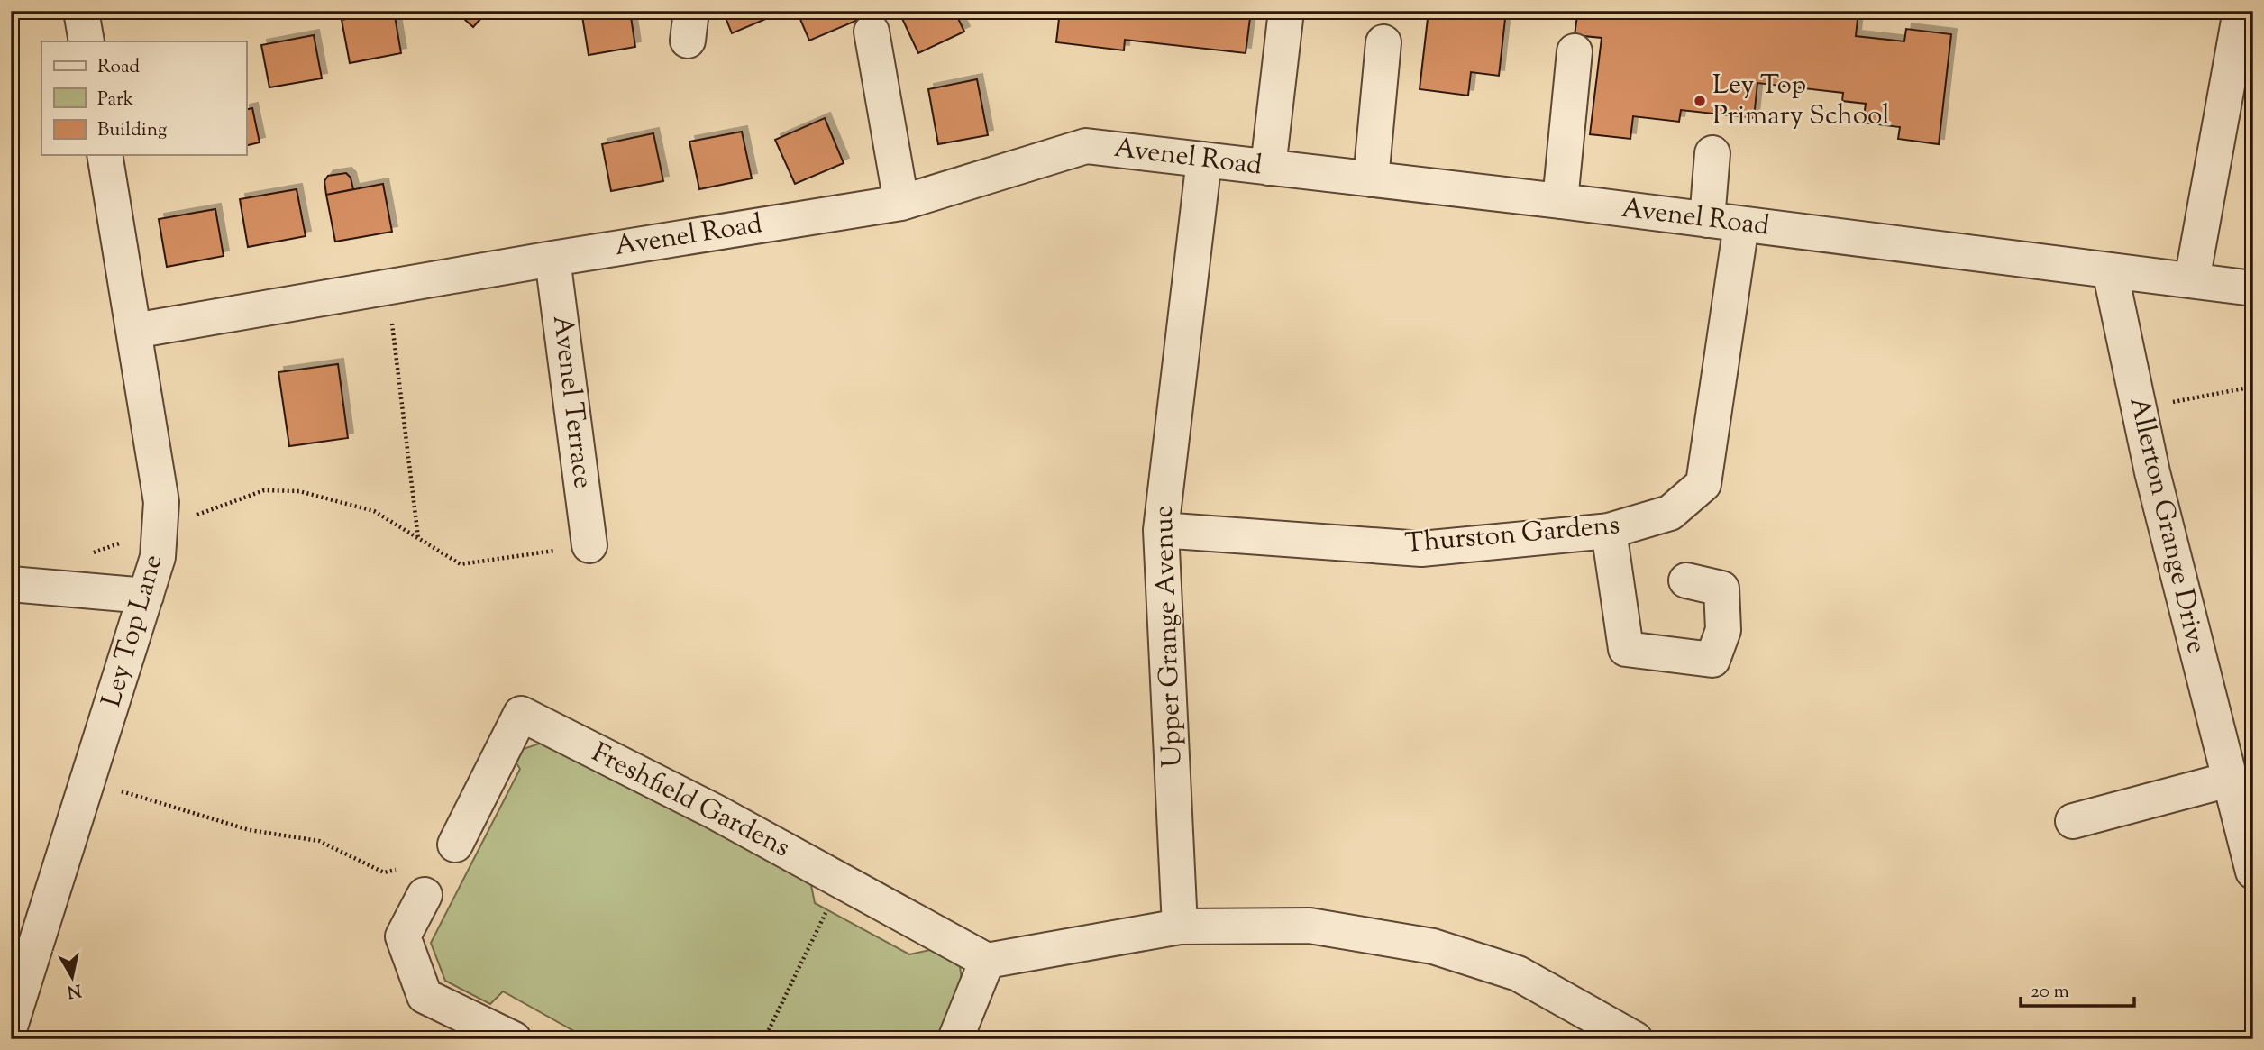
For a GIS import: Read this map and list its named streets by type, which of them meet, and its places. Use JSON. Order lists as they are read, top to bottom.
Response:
{
  "streets": {
    "street": [
      "Avenel Road",
      "Avenel Terrace",
      "Allerton Grange Drive",
      "Thurston Gardens",
      "Ley Top Lane",
      "Upper Grange Avenue",
      "Freshfield Gardens"
    ]
  },
  "crossings": [
    ["Avenel Road", "Avenel Terrace"],
    ["Avenel Road", "Allerton Grange Drive"],
    ["Avenel Road", "Thurston Gardens"],
    ["Avenel Road", "Ley Top Lane"],
    ["Avenel Road", "Upper Grange Avenue"],
    ["Thurston Gardens", "Upper Grange Avenue"]
  ],
  "places": ["Ley Top Primary School"],
  "legend": ["Road", "Park", "Building"],
  "scale_bar": "20 m",
  "north": "bottom"
}
